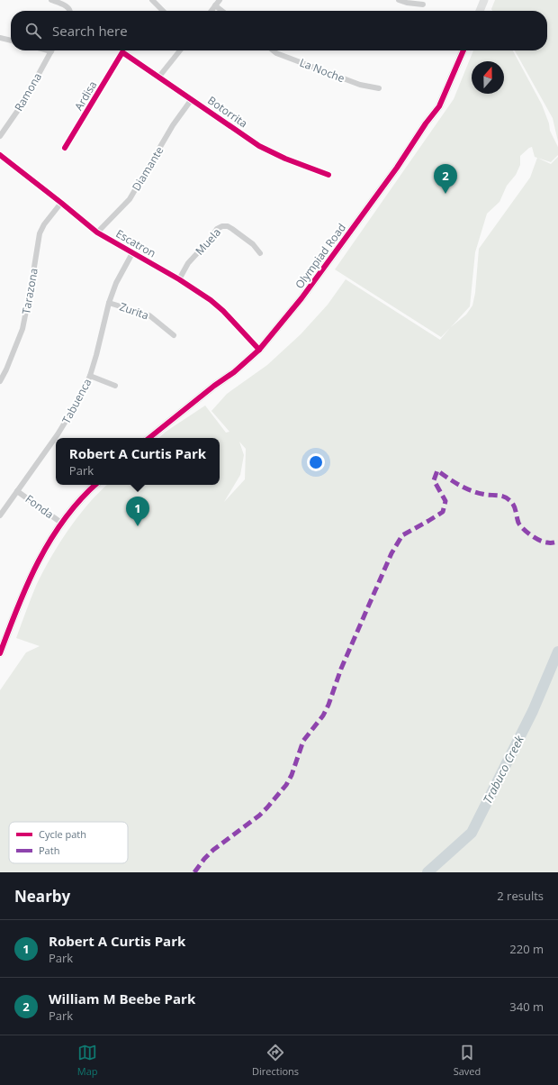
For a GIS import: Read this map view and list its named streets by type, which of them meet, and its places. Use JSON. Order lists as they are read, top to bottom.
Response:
{
  "streets": {
    "main road": ["Olympiad Road"],
    "street": [
      "La Noche",
      "Ramona",
      "Ardisa",
      "Botorrita",
      "Diamante",
      "Muela",
      "Escatron",
      "Tarazona",
      "Zurita",
      "Tabuenca",
      "Fonda"
    ]
  },
  "crossings": [
    ["Ardisa", "Botorrita"],
    ["Botorrita", "Diamante"],
    ["Diamante", "Escatron"],
    ["Muela", "Escatron"],
    ["Escatron", "Olympiad Road"],
    ["Escatron", "Tarazona"],
    ["Escatron", "Tabuenca"],
    ["Zurita", "Tabuenca"],
    ["Tabuenca", "Fonda"]
  ],
  "water": ["Trabuco Creek"],
  "legend": ["Cycle path", "Path"],
  "north": "top",
  "page": {
    "search": "Search here",
    "pins": ["2", "1"],
    "popup": ["Robert A Curtis Park", "Park"],
    "heading": ["Nearby", "2 results"],
    "list": [
      {
        "mark": "1",
        "name": "Robert A Curtis Park",
        "note": "Park",
        "value": "220 m"
      },
      {
        "mark": "2",
        "name": "William M Beebe Park",
        "note": "Park",
        "value": "340 m"
      }
    ],
    "nav": ["Map", "Directions", "Saved"]
  }
}
